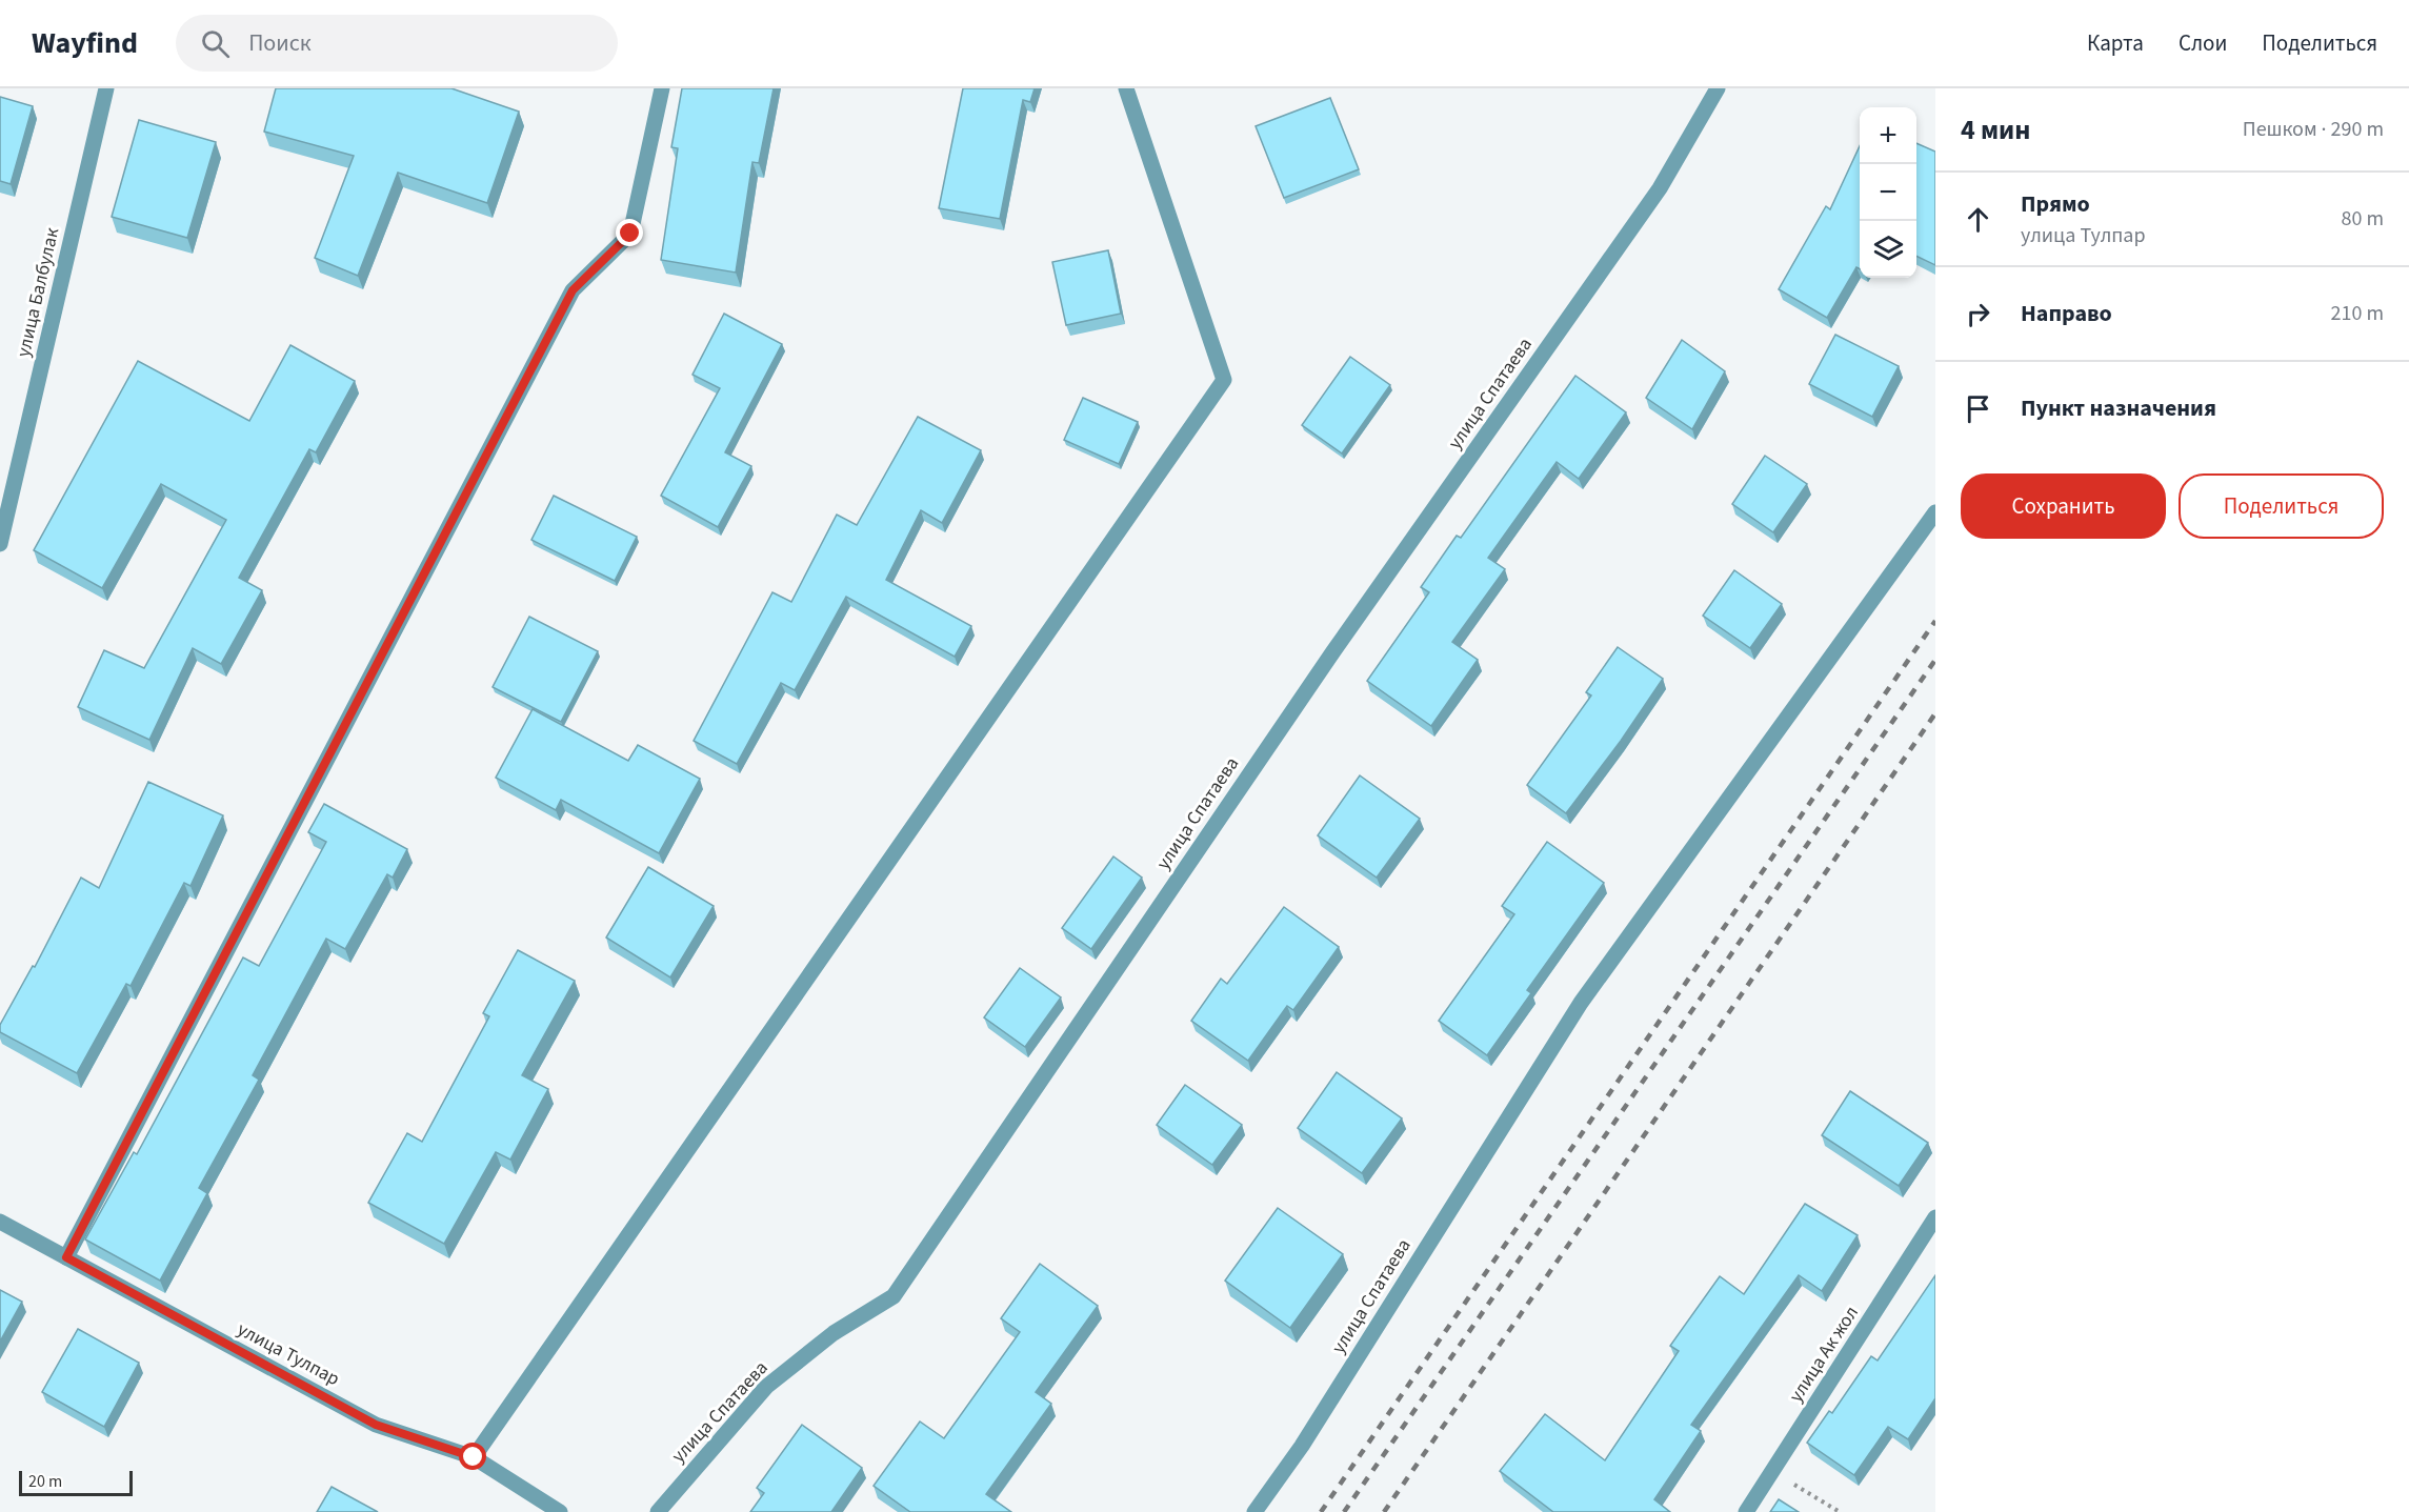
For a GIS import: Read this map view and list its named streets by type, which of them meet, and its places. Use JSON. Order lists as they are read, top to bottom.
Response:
{
  "streets": {
    "street": [
      "улица Балбулак",
      "улица Спатаева",
      "улица Тулпар",
      "улица Ак жол"
    ]
  },
  "scale_bar": "20 m",
  "page": {
    "header": "Wayfind",
    "search": "Поиск",
    "nav": ["Карта", "Слои", "Поделиться"],
    "heading": ["4 мин", "Пешком · 290 m"],
    "map_buttons": ["+", "−"],
    "list": [
      ["Прямо", "улица Тулпар", "80 m"],
      ["Направо", "210 m"],
      "Пункт назначения"
    ],
    "buttons": ["Сохранить", "Поделиться"],
    "scale": "20 m"
  }
}
